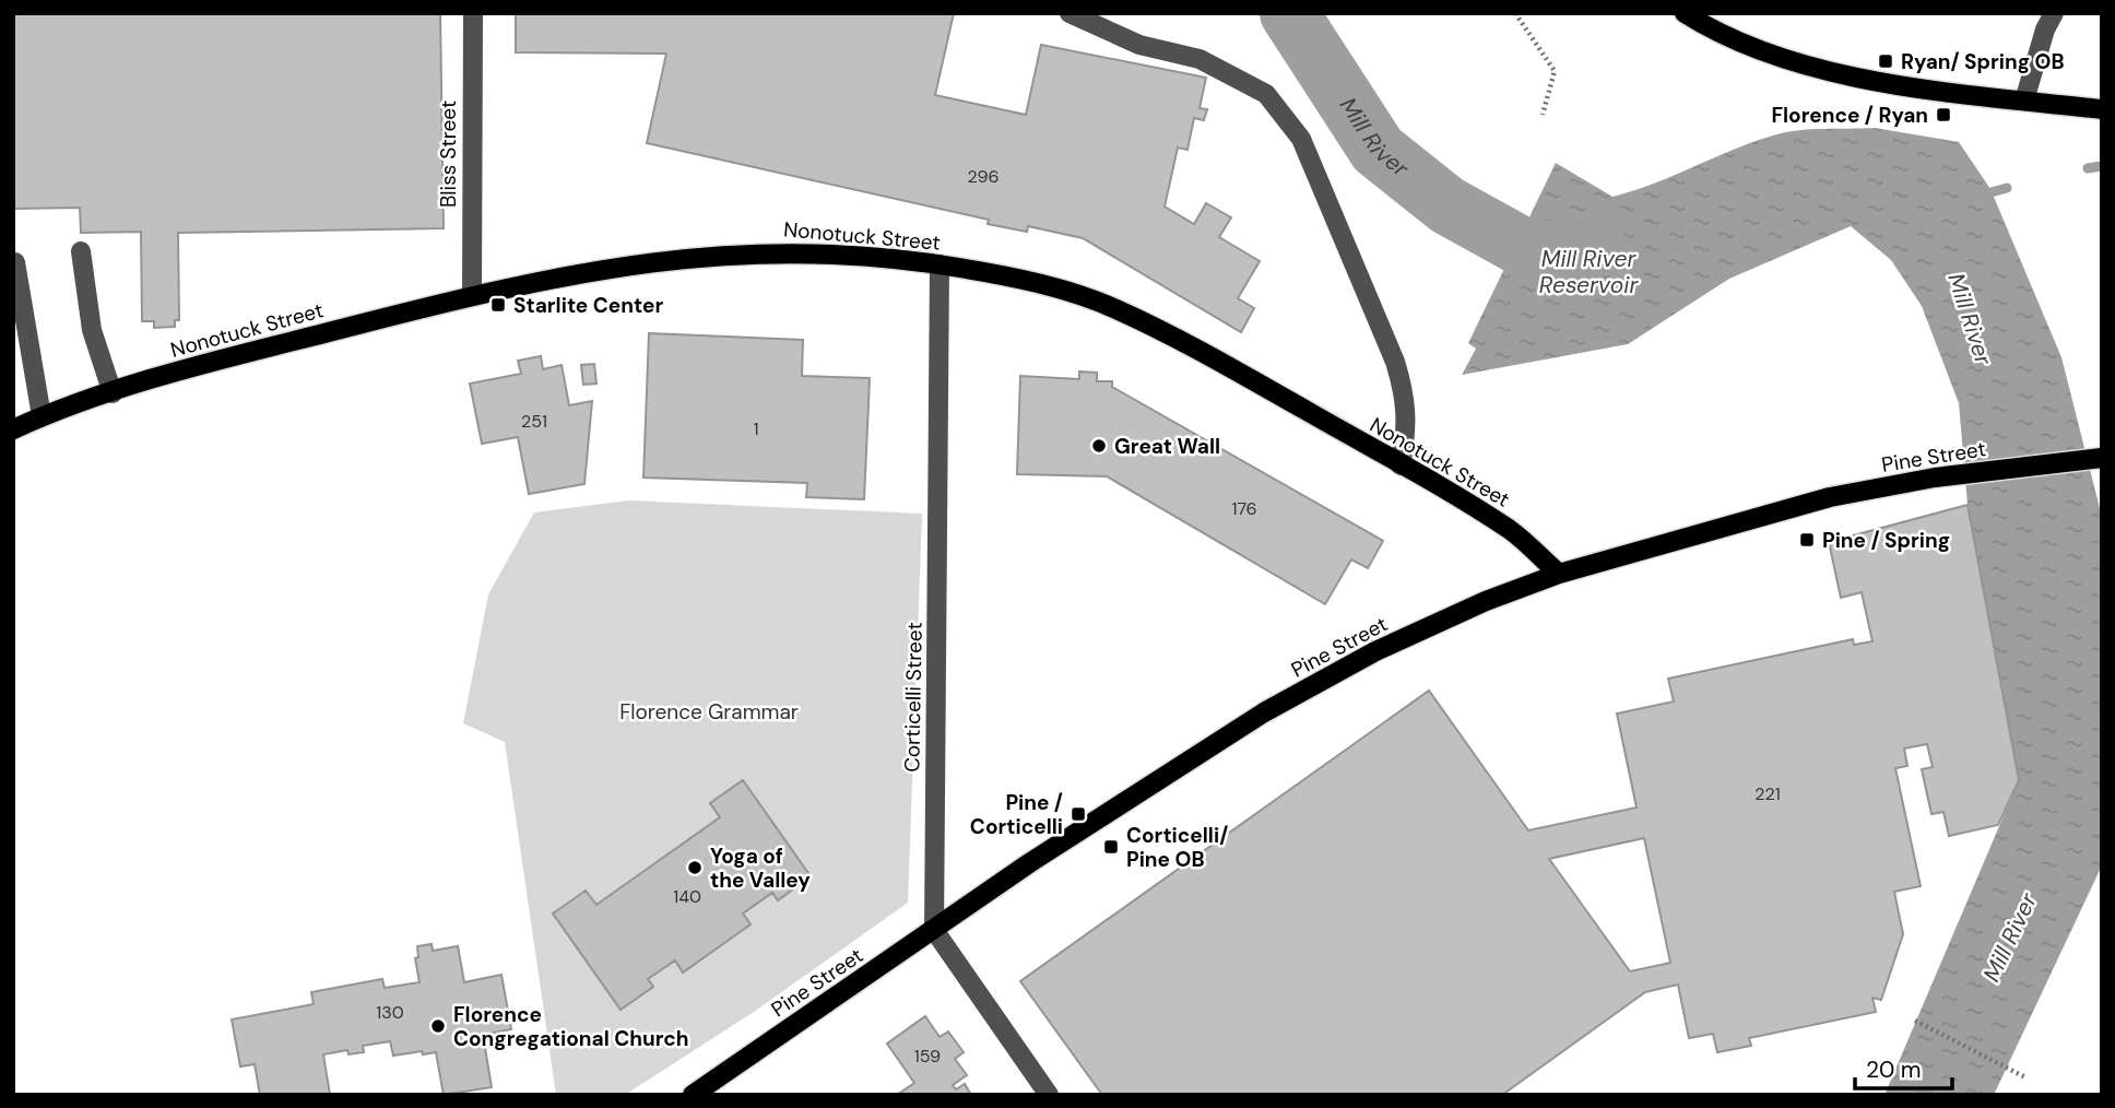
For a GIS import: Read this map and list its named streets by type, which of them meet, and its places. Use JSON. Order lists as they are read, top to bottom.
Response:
{
  "streets": {
    "main road": ["Nonotuck Street", "Pine Street"],
    "street": ["Bliss Street", "Corticelli Street"]
  },
  "crossings": [
    ["Bliss Street", "Nonotuck Street"],
    ["Nonotuck Street", "Pine Street"],
    ["Nonotuck Street", "Corticelli Street"],
    ["Pine Street", "Corticelli Street"]
  ],
  "water": ["Mill River", "Mill River Reservoir"],
  "parks": ["Florence Grammar"],
  "places": {
    "transit": [
      "Ryan/ Spring OB",
      "Florence / Ryan",
      "Starlite Center",
      "Pine / Spring",
      "Pine / Corticelli",
      "Corticelli/ Pine OB"
    ],
    "other": ["Great Wall", "Yoga of the Valley", "Florence Congregational Church"]
  },
  "house_numbers": [
    "296",
    "251",
    "1",
    "176",
    "221",
    "140",
    "130",
    "159"
  ],
  "scale_bar": "20 m"
}
